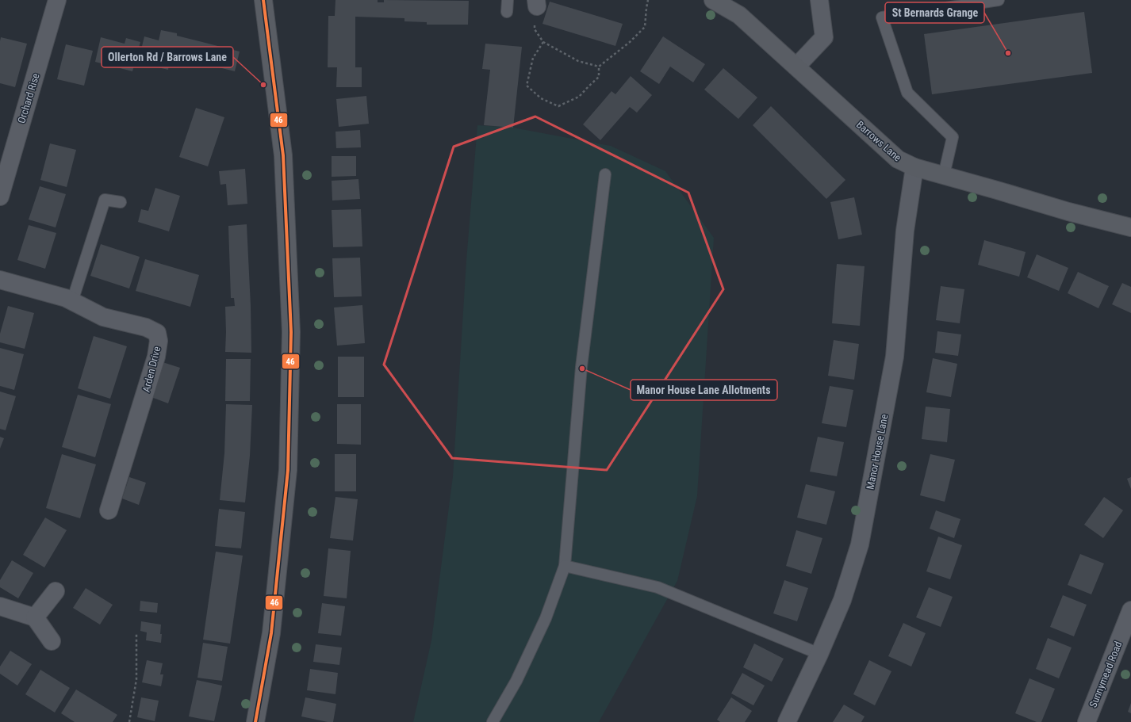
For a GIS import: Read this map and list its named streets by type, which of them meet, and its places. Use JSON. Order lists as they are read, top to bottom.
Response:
{
  "streets": {
    "street": [
      "Orchard Rise",
      "Barrows Lane",
      "Arden Drive",
      "Manor House Lane",
      "Sunnymead Road"
    ]
  },
  "crossings": [
    ["Barrows Lane", "Manor House Lane"]
  ],
  "places": ["St Bernards Grange", "Ollerton Rd / Barrows Lane", "Manor House Lane Allotments"],
  "lines": ["transit line 46"]
}
